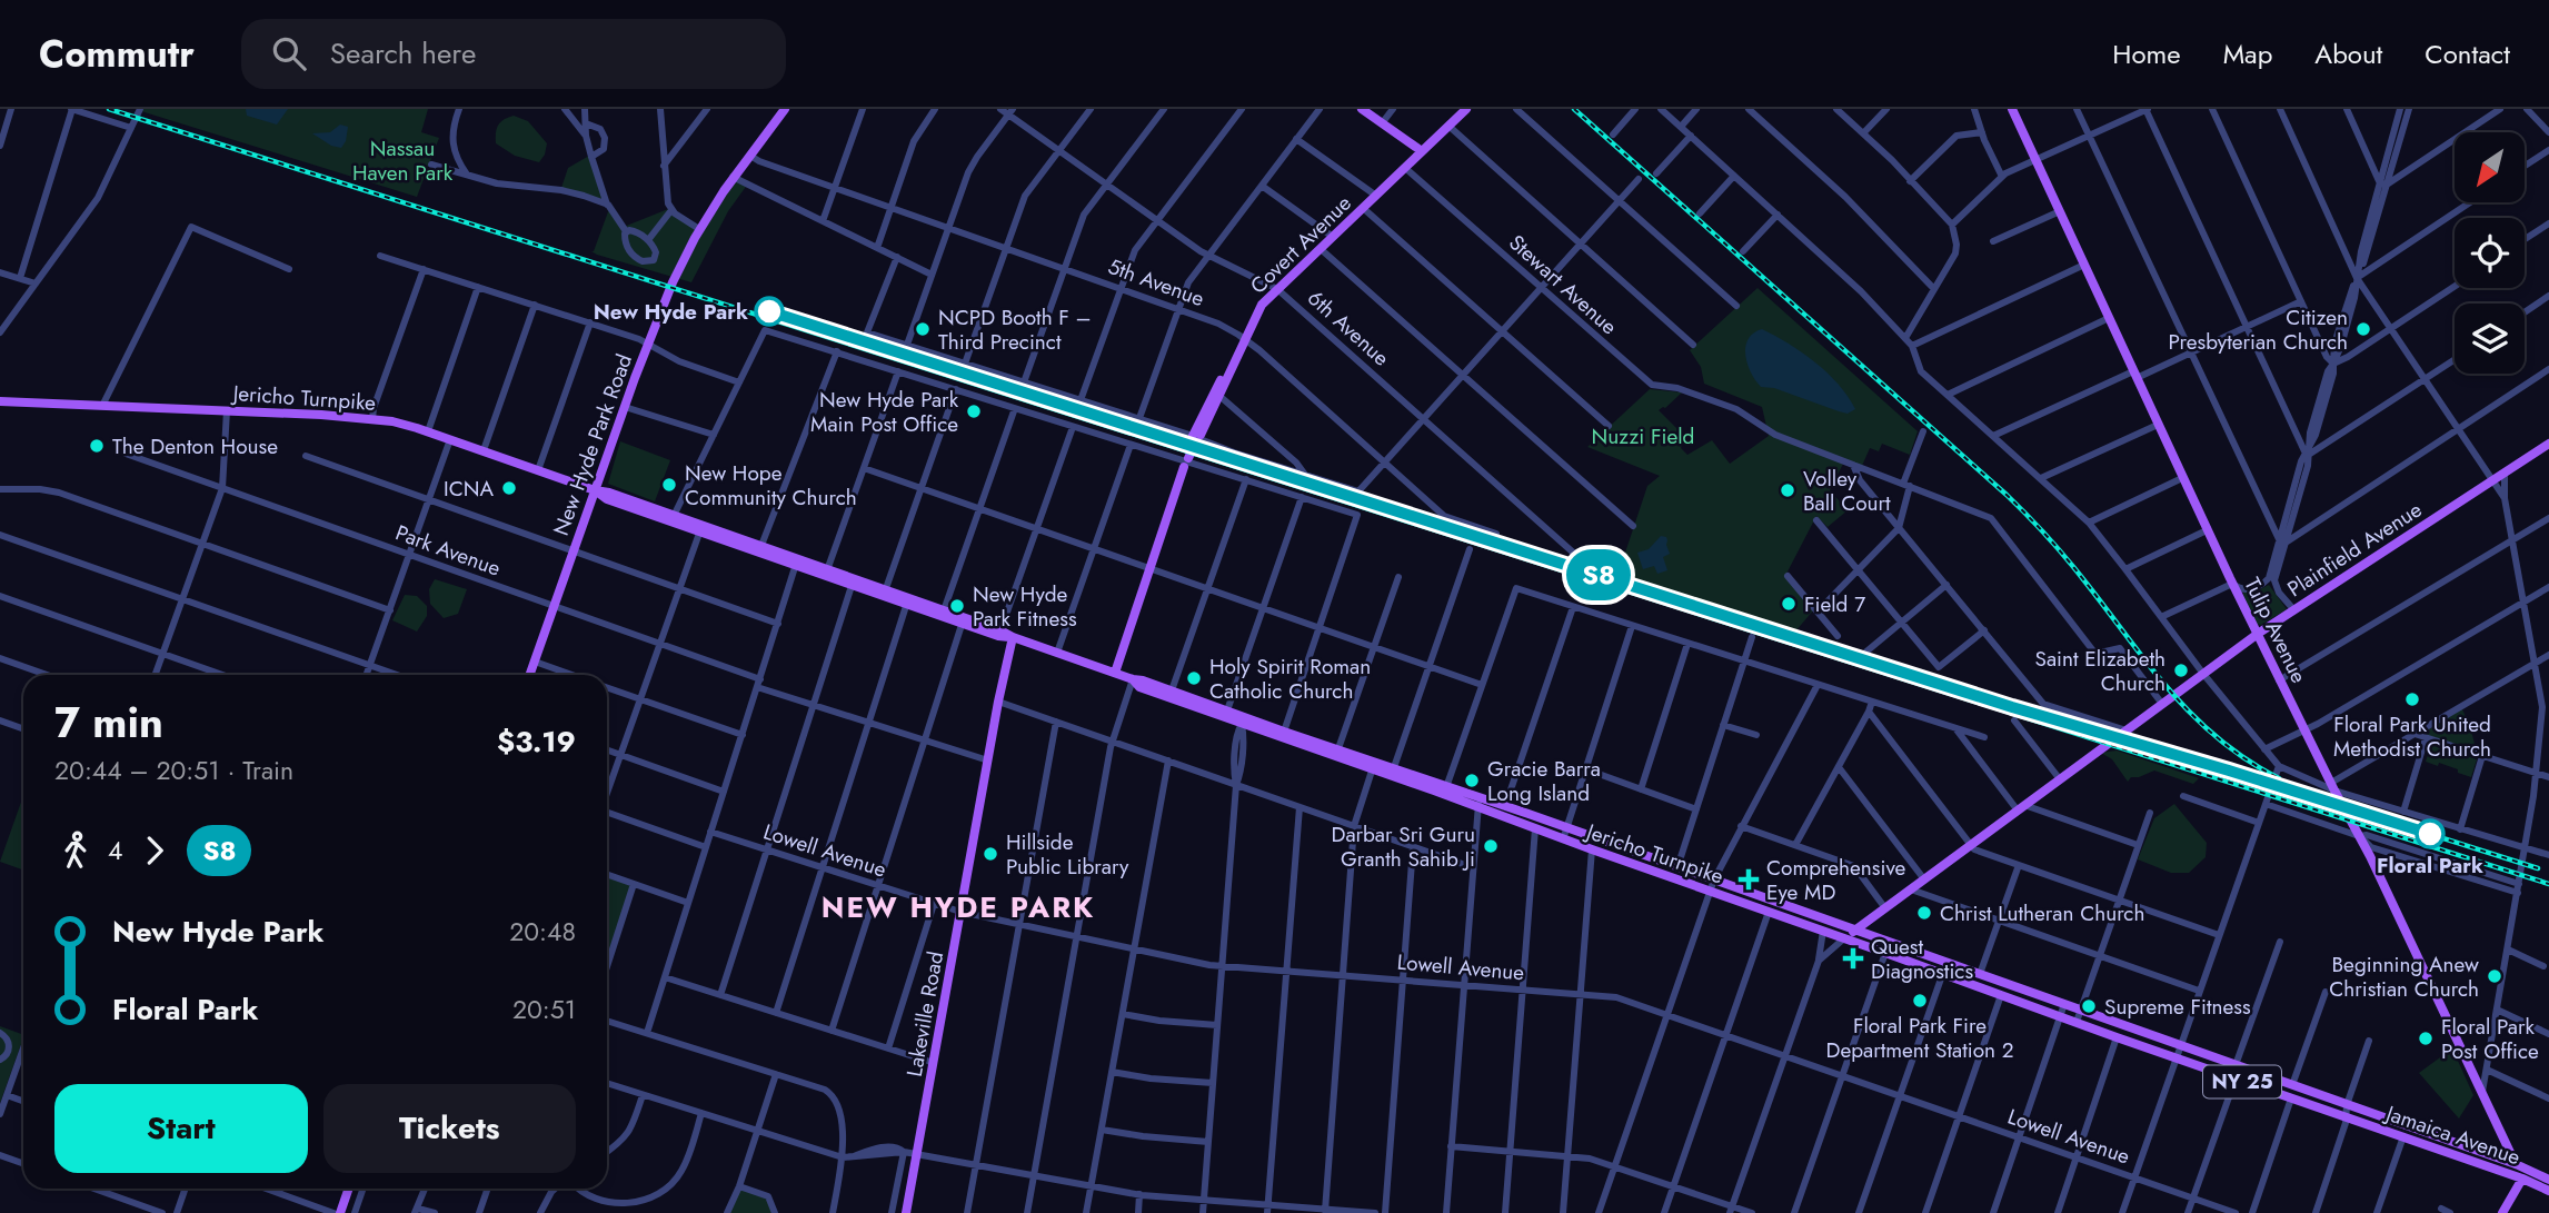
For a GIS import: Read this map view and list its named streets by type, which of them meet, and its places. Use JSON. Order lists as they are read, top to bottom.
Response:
{
  "streets": {
    "main road": [
      "Covert Avenue",
      "Jericho Turnpike",
      "New Hyde Park Road",
      "Plainfield Avenue",
      "Tulip Avenue",
      "Lakeville Road",
      "NY 25",
      "Jamaica Avenue"
    ],
    "street": [
      "5th Avenue",
      "Stewart Avenue",
      "6th Avenue",
      "Park Avenue",
      "Lowell Avenue"
    ]
  },
  "crossings": [
    ["Covert Avenue", "5th Avenue"],
    ["Covert Avenue", "Stewart Avenue"],
    ["Covert Avenue", "6th Avenue"],
    ["5th Avenue", "New Hyde Park Road"],
    ["Stewart Avenue", "Plainfield Avenue"],
    ["Jericho Turnpike", "New Hyde Park Road"],
    ["Jericho Turnpike", "Plainfield Avenue"],
    ["Jericho Turnpike", "Lakeville Road"],
    ["Jericho Turnpike", "Jamaica Avenue"],
    ["New Hyde Park Road", "Park Avenue"],
    ["Plainfield Avenue", "Tulip Avenue"],
    ["Park Avenue", "Lakeville Road"],
    ["Tulip Avenue", "NY 25"],
    ["Tulip Avenue", "Jamaica Avenue"],
    ["Lowell Avenue", "Lakeville Road"],
    ["NY 25", "Jamaica Avenue"]
  ],
  "districts": ["NEW HYDE PARK"],
  "parks": ["Nassau Haven Park", "Nuzzi Field"],
  "places": {
    "other": [
      "New Hyde Park",
      "NCPD Booth F – Third Precinct",
      "Citizen Presbyterian Church",
      "New Hyde Park Main Post Office",
      "The Denton House",
      "New Hope Community Church",
      "ICNA",
      "Volley Ball Court",
      "Field 7",
      "New Hyde Park Fitness",
      "Saint Elizabeth Church",
      "Holy Spirit Roman Catholic Church",
      "Floral Park United Methodist Church",
      "Gracie Barra Long Island",
      "Floral Park",
      "Darbar Sri Guru Granth Sahib Ji",
      "Hillside Public Library",
      "Christ Lutheran Church",
      "Beginning Anew Christian Church",
      "Floral Park Fire Department Station 2",
      "Supreme Fitness",
      "Floral Park Post Office"
    ],
    "health": ["Comprehensive Eye MD", "Quest Diagnostics"]
  },
  "north": "bottom left",
  "page": {
    "header": "Commutr",
    "search": "Search here",
    "nav": [
      "Home",
      "Map",
      "About",
      "Contact"
    ],
    "on_map": "S8",
    "heading": ["7 min", "20:44 – 20:51 · Train", "$3.19"],
    "legs": ["4", "S8"],
    "list": [
      {
        "name": "New Hyde Park",
        "value": "20:48"
      },
      {
        "name": "Floral Park",
        "value": "20:51"
      }
    ],
    "buttons": ["Start", "Tickets"]
  }
}
